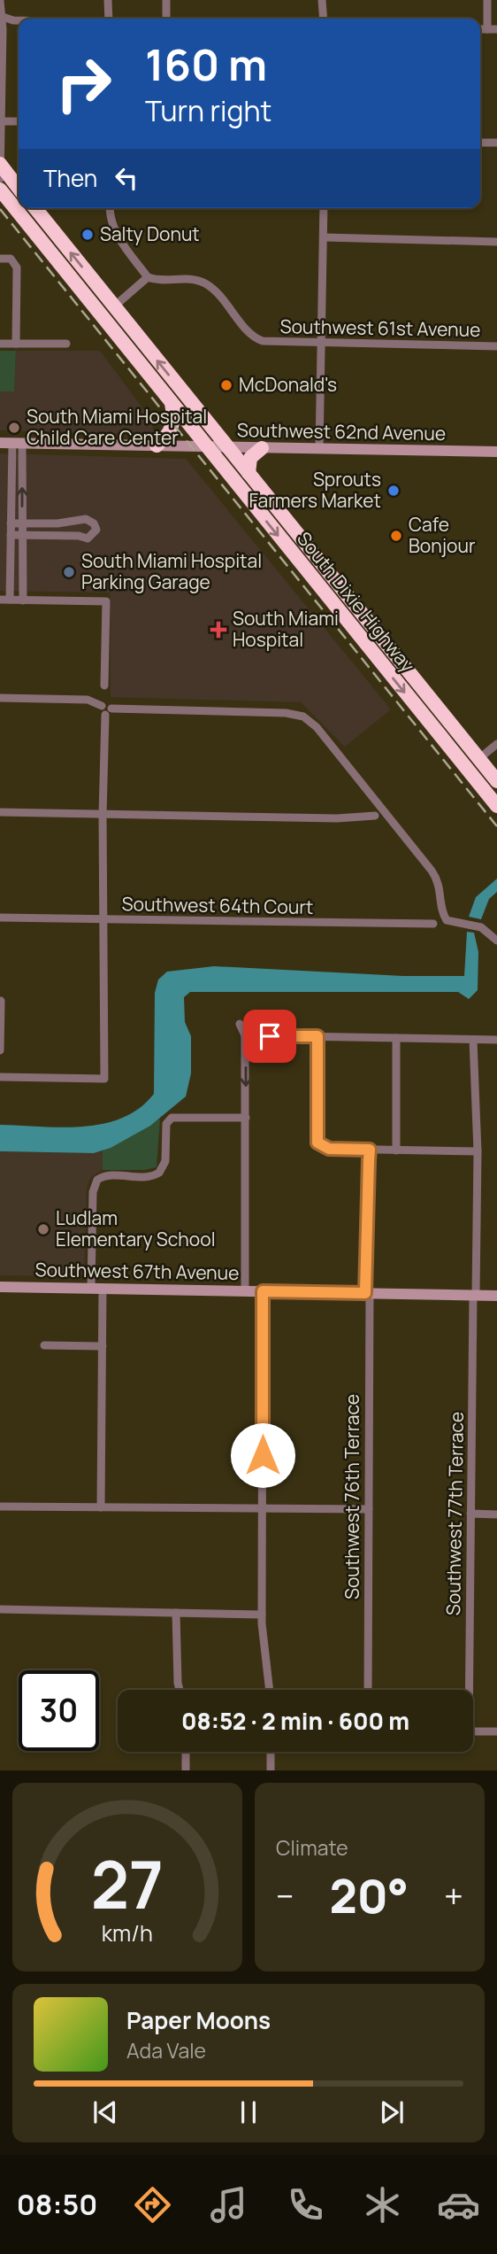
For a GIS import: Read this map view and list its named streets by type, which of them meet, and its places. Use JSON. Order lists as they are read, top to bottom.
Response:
{
  "streets": {
    "highway": ["South Dixie Highway"],
    "street": [
      "Southwest 61st Avenue",
      "Southwest 62nd Avenue",
      "Southwest 64th Court",
      "Southwest 67th Avenue",
      "Southwest 76th Terrace",
      "Southwest 77th Terrace"
    ]
  },
  "crossings": [
    ["Southwest 62nd Avenue", "South Dixie Highway"],
    ["Southwest 67th Avenue", "Southwest 76th Terrace"],
    ["Southwest 67th Avenue", "Southwest 77th Terrace"]
  ],
  "places": {
    "other": [
      "Salty Donut",
      "McDonald's",
      "South Miami Hospital Child Care Center",
      "Sprouts Farmers Market",
      "Cafe Bonjour",
      "South Miami Hospital Parking Garage",
      "Ludlam Elementary School"
    ],
    "health": ["South Miami Hospital"]
  },
  "page": {
    "turn": ["160 m", "Turn right"],
    "then": "Then",
    "limit": "30",
    "trip": "08:52 · 2 min · 600 m",
    "tile": "Climate",
    "heat": ["−", "20°", "+"],
    "song": ["Paper Moons", "Ada Vale"],
    "tabs": "08:50",
    "gauge": ["27", "km/h"]
  }
}
